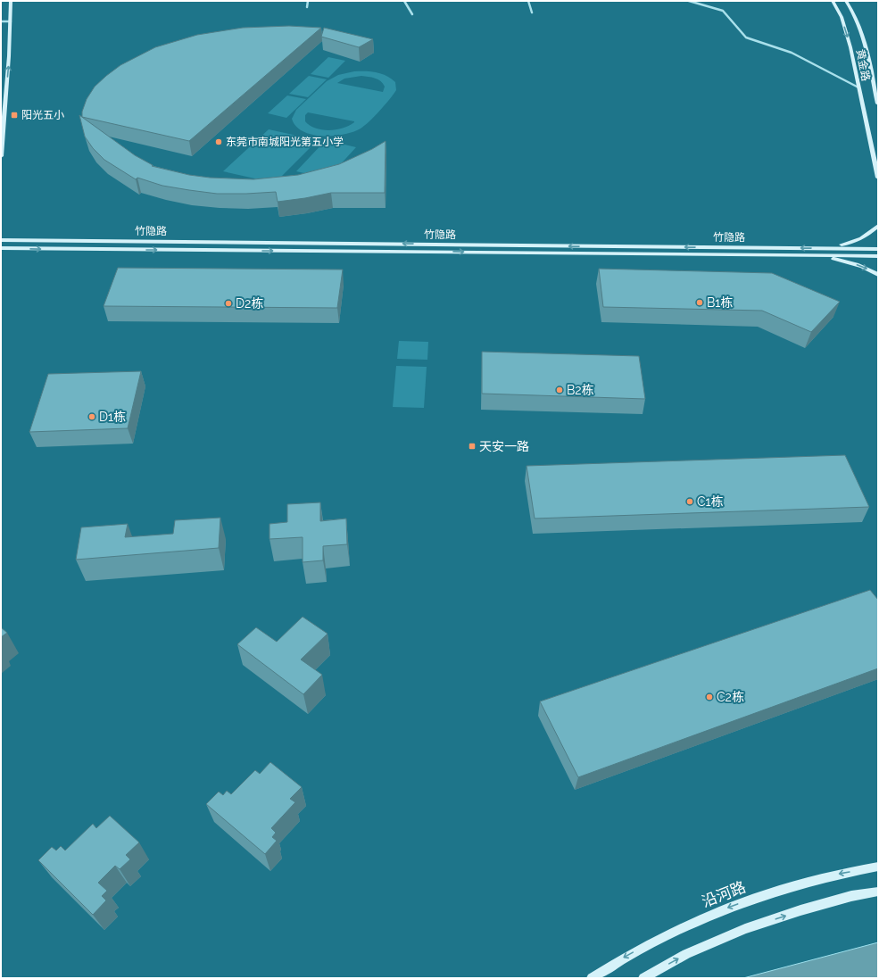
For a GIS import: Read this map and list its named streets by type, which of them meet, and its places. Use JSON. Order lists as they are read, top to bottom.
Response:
{
  "streets": {
    "street": ["黄金路", "竹隐路", "沿河路"]
  },
  "places": {
    "transit": ["阳光五小", "天安一路"],
    "other": [
      "东莞市南城阳光第五小学",
      "B1栋",
      "D2栋",
      "B2栋",
      "D1栋",
      "C1栋",
      "C2栋"
    ]
  }
}
